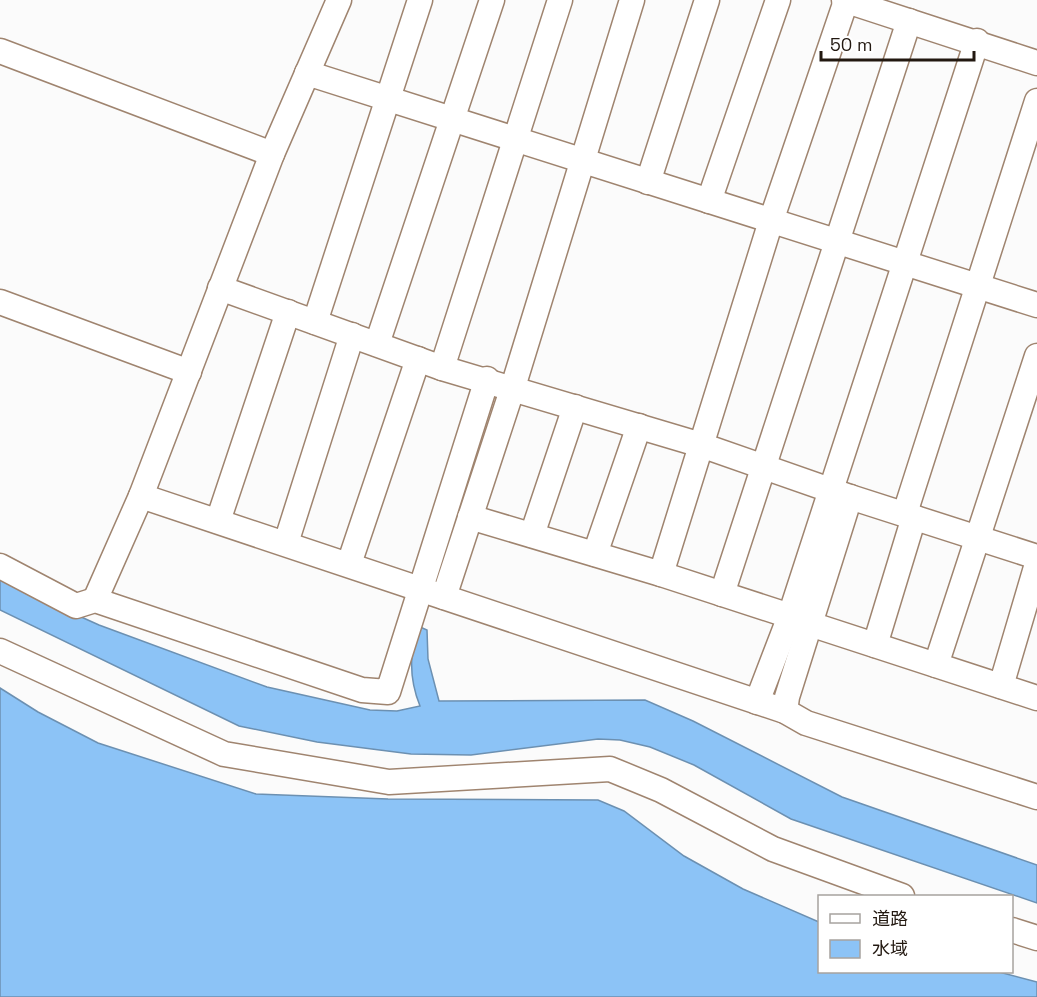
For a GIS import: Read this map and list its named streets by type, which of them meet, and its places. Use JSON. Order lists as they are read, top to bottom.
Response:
{
  "legend": ["道路", "水域"],
  "scale_bar": "50 m"
}
